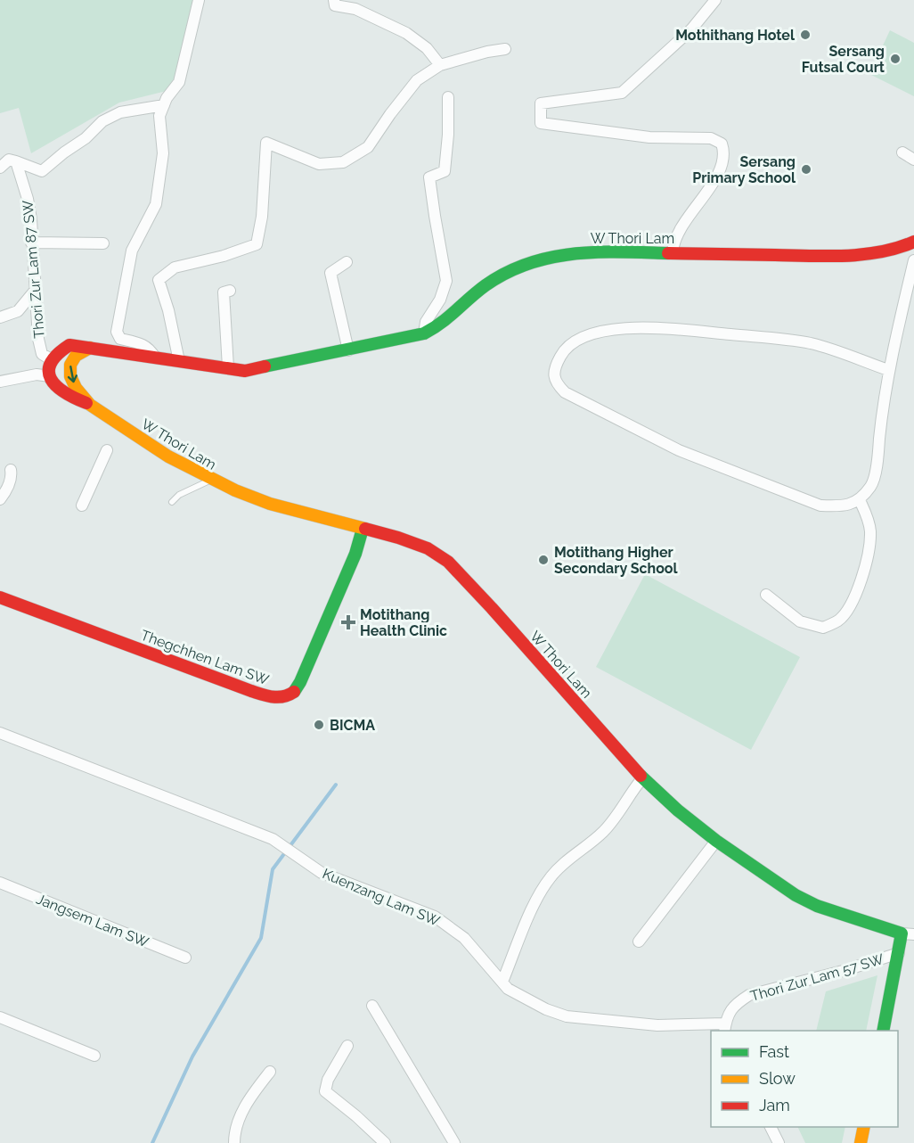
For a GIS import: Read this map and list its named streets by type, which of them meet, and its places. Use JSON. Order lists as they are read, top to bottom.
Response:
{
  "streets": {
    "main road": ["W Thori Lam", "Thegchhen Lam SW"],
    "street": [
      "Thori Zur Lam 87 SW",
      "Kuenzang Lam SW",
      "Jangsem Lam SW",
      "Thori Zur Lam 57 SW"
    ]
  },
  "crossings": [
    ["W Thori Lam", "Thori Zur Lam 87 SW"],
    ["W Thori Lam", "Thegchhen Lam SW"],
    ["W Thori Lam", "Thori Zur Lam 57 SW"],
    ["Kuenzang Lam SW", "Thori Zur Lam 57 SW"]
  ],
  "places": {
    "other": [
      "Mothithang Hotel",
      "Sersang Futsal Court",
      "Sersang Primary School",
      "Motithang Higher Secondary School",
      "BICMA"
    ],
    "health": ["Motithang Health Clinic"]
  },
  "legend": ["Fast", "Slow", "Jam"]
}
